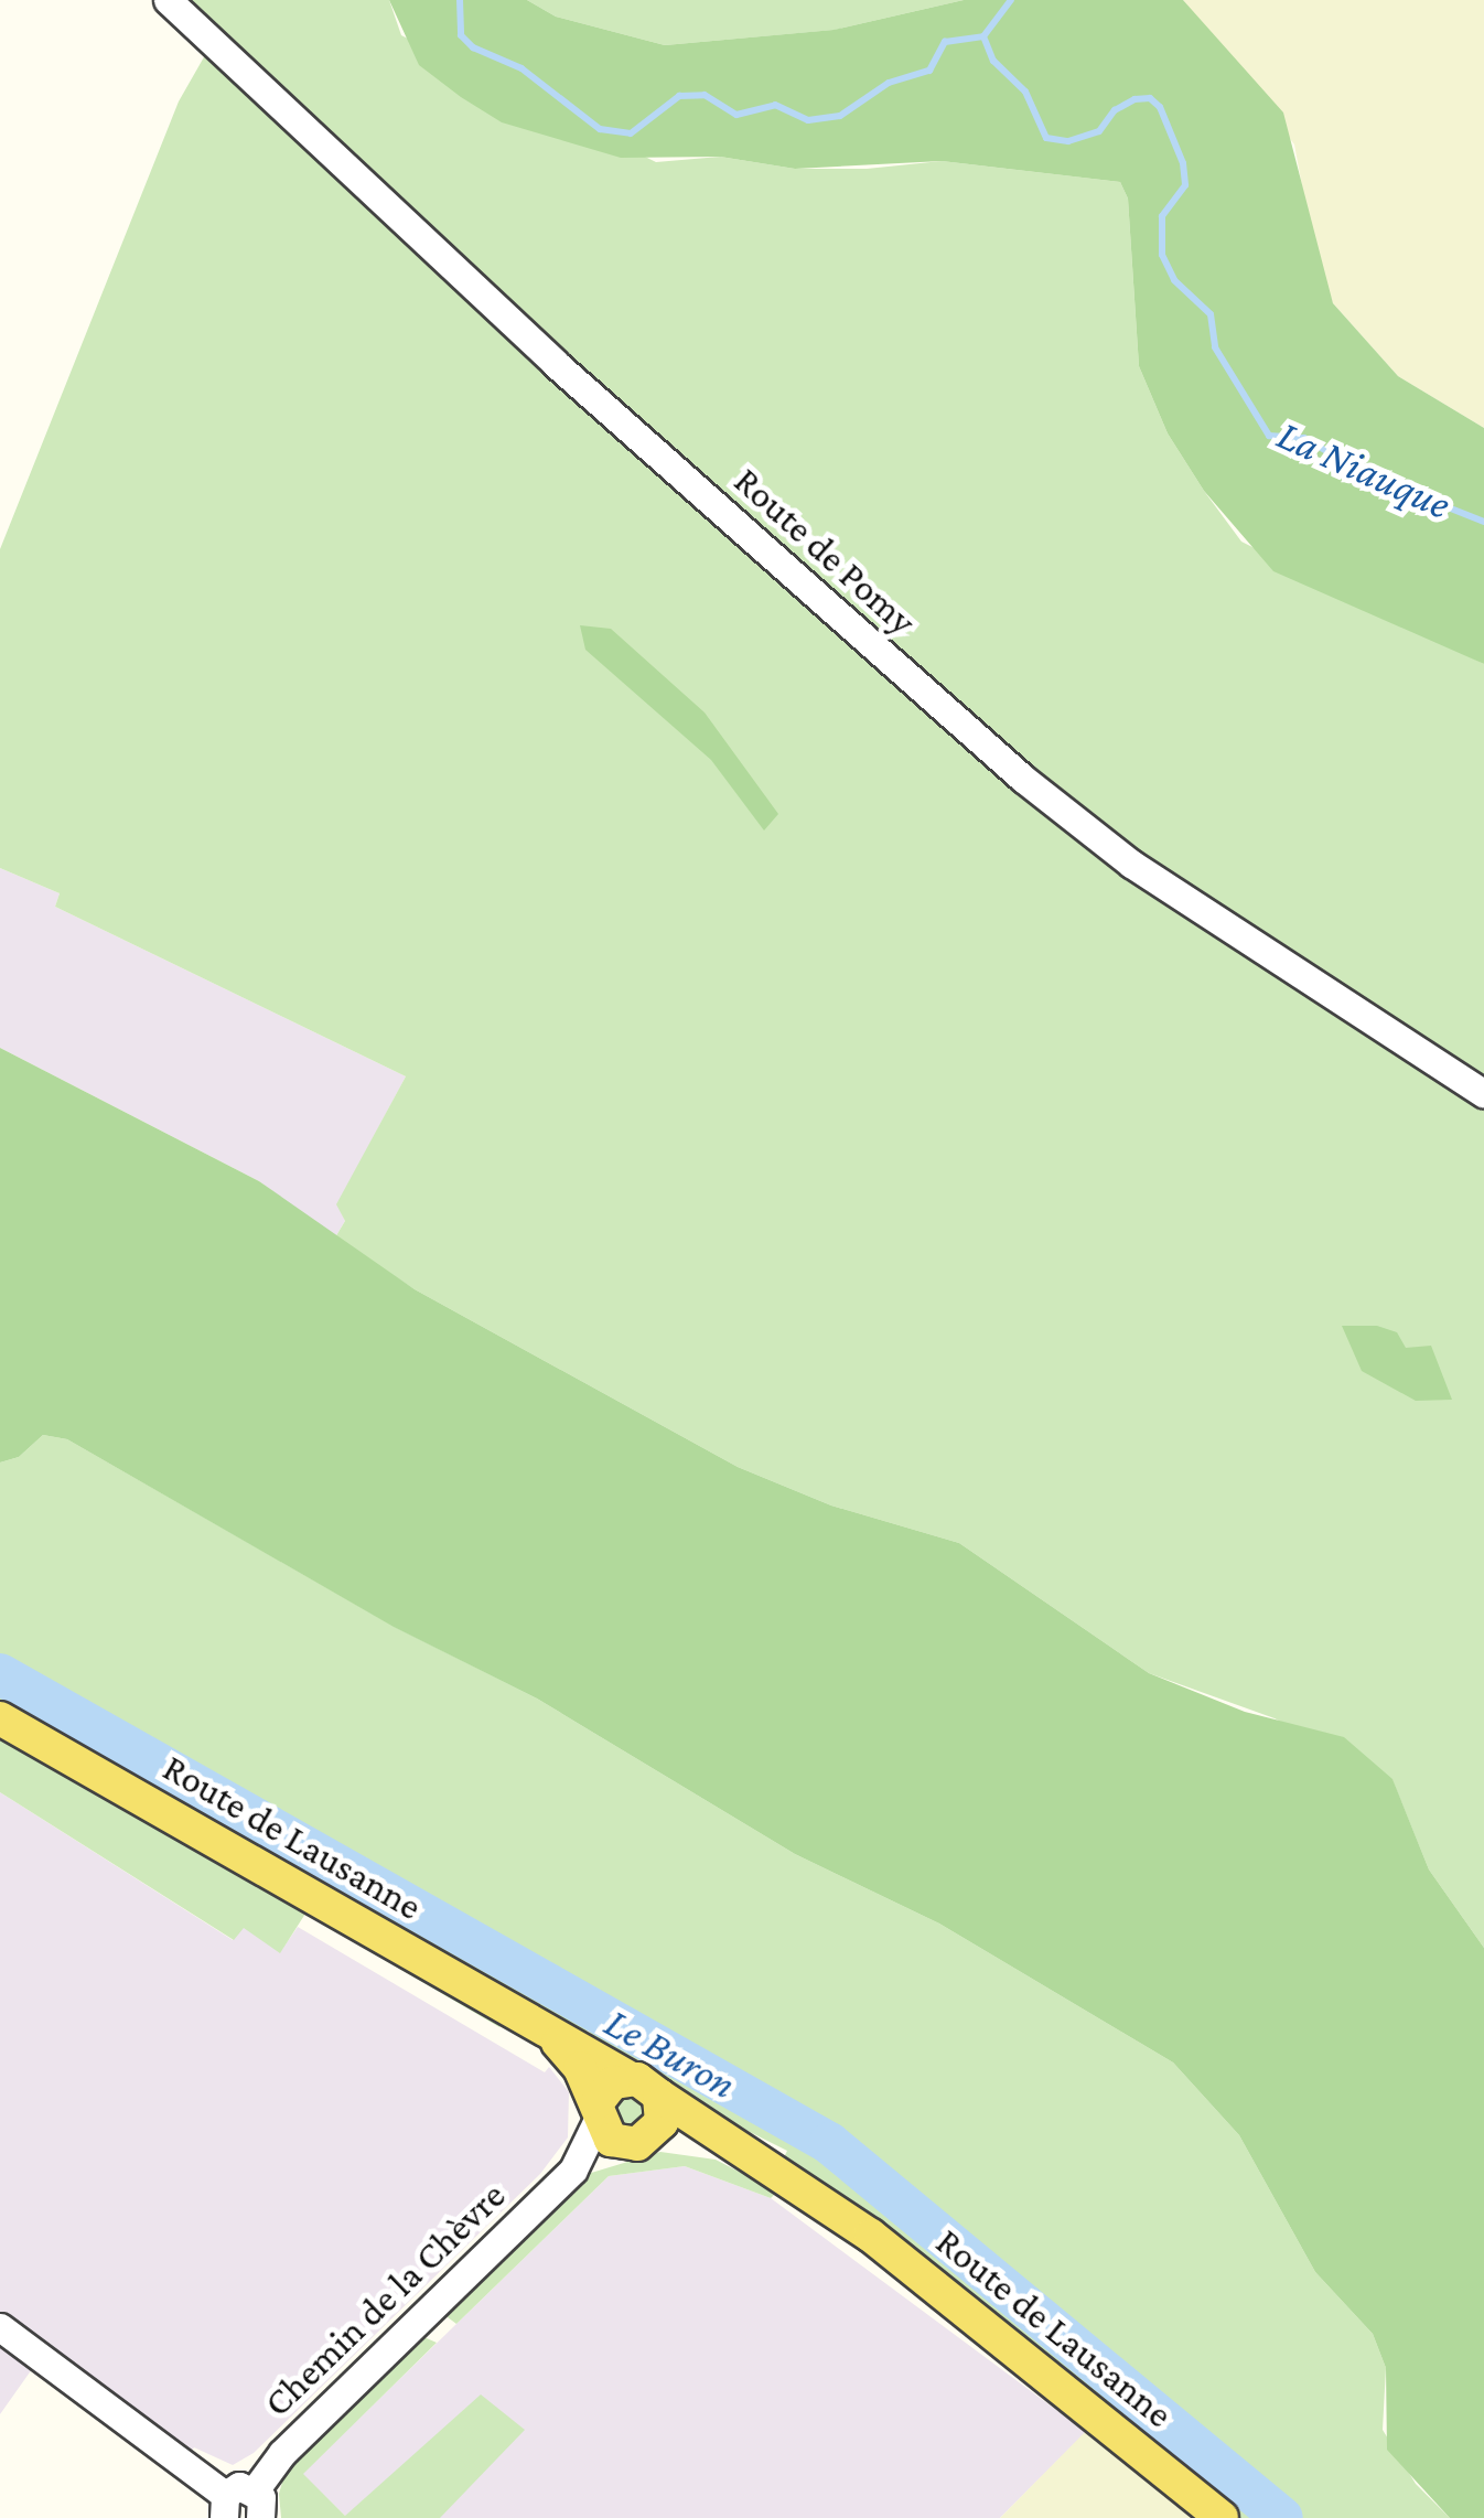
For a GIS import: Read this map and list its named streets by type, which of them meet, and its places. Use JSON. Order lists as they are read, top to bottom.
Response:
{
  "streets": {
    "main road": ["Route de Lausanne"],
    "street": ["Route de Pomy", "Chemin de la Chèvre"]
  },
  "crossings": [
    ["Route de Lausanne", "Chemin de la Chèvre"]
  ],
  "water": ["La Niauque", "Le Buron"]
}
